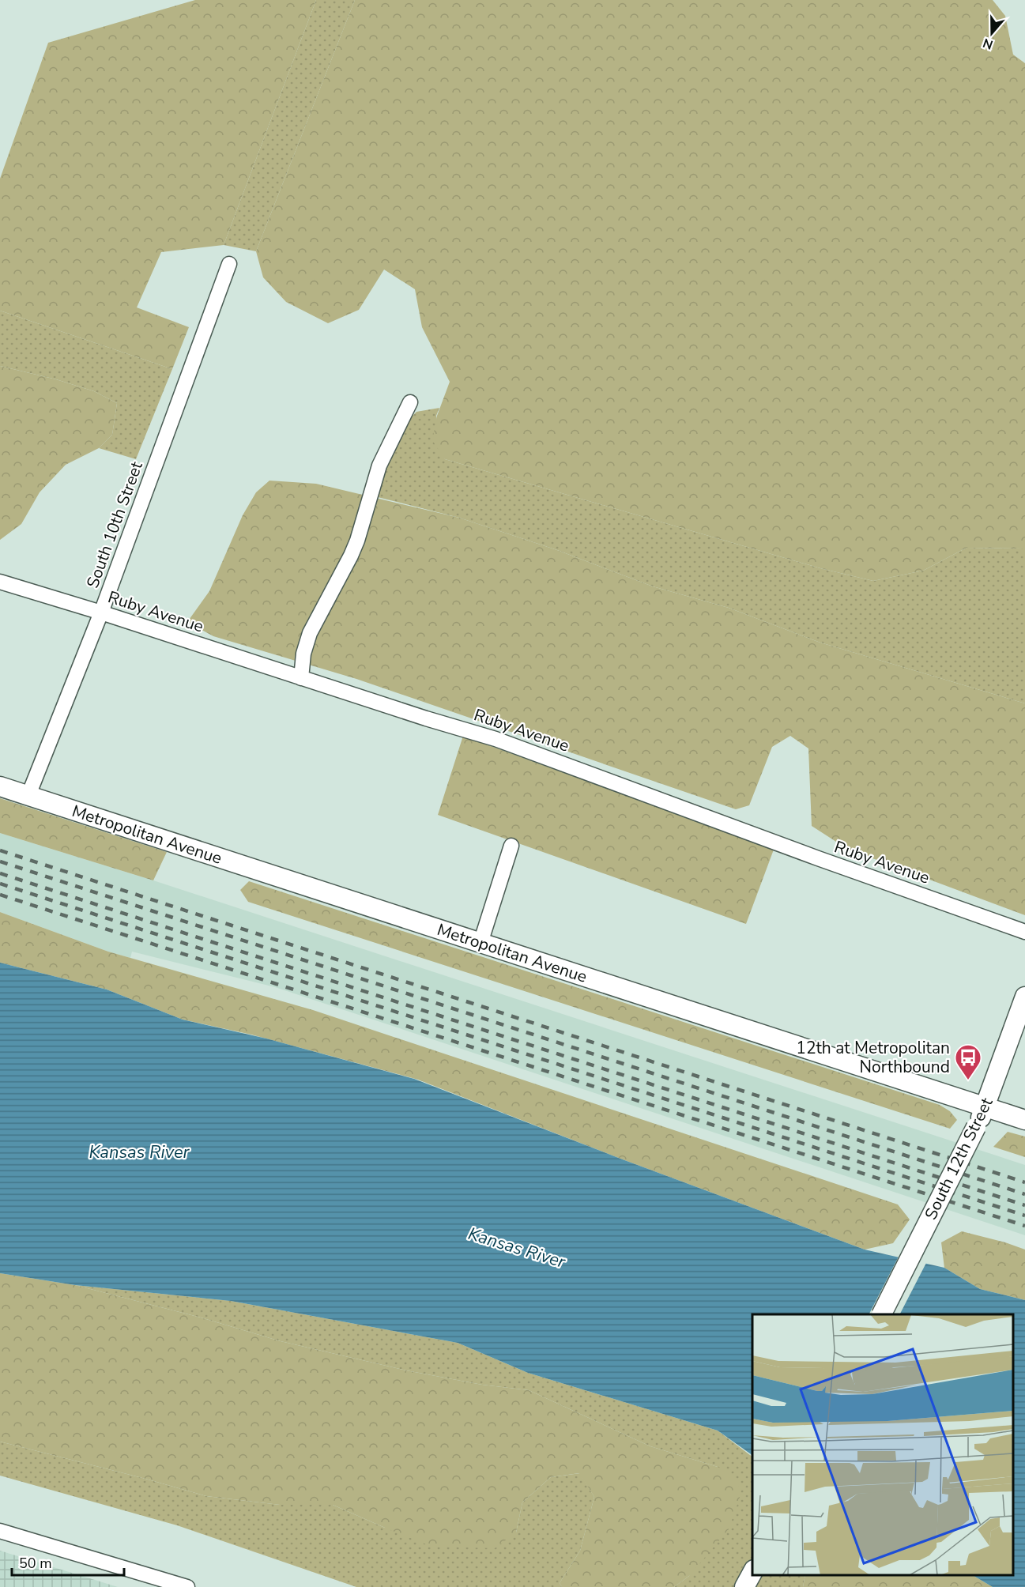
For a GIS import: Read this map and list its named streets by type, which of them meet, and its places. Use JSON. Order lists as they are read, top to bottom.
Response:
{
  "streets": {
    "main road": ["Metropolitan Avenue", "South 12th Street"],
    "street": ["South 10th Street", "Ruby Avenue"]
  },
  "crossings": [
    ["South 10th Street", "Ruby Avenue"],
    ["South 10th Street", "Metropolitan Avenue"],
    ["Metropolitan Avenue", "South 12th Street"]
  ],
  "water": ["Kansas River"],
  "places": {
    "bus stop": ["12th at Metropolitan Northbound"]
  },
  "scale_bar": "50 m",
  "north": "bottom"
}
